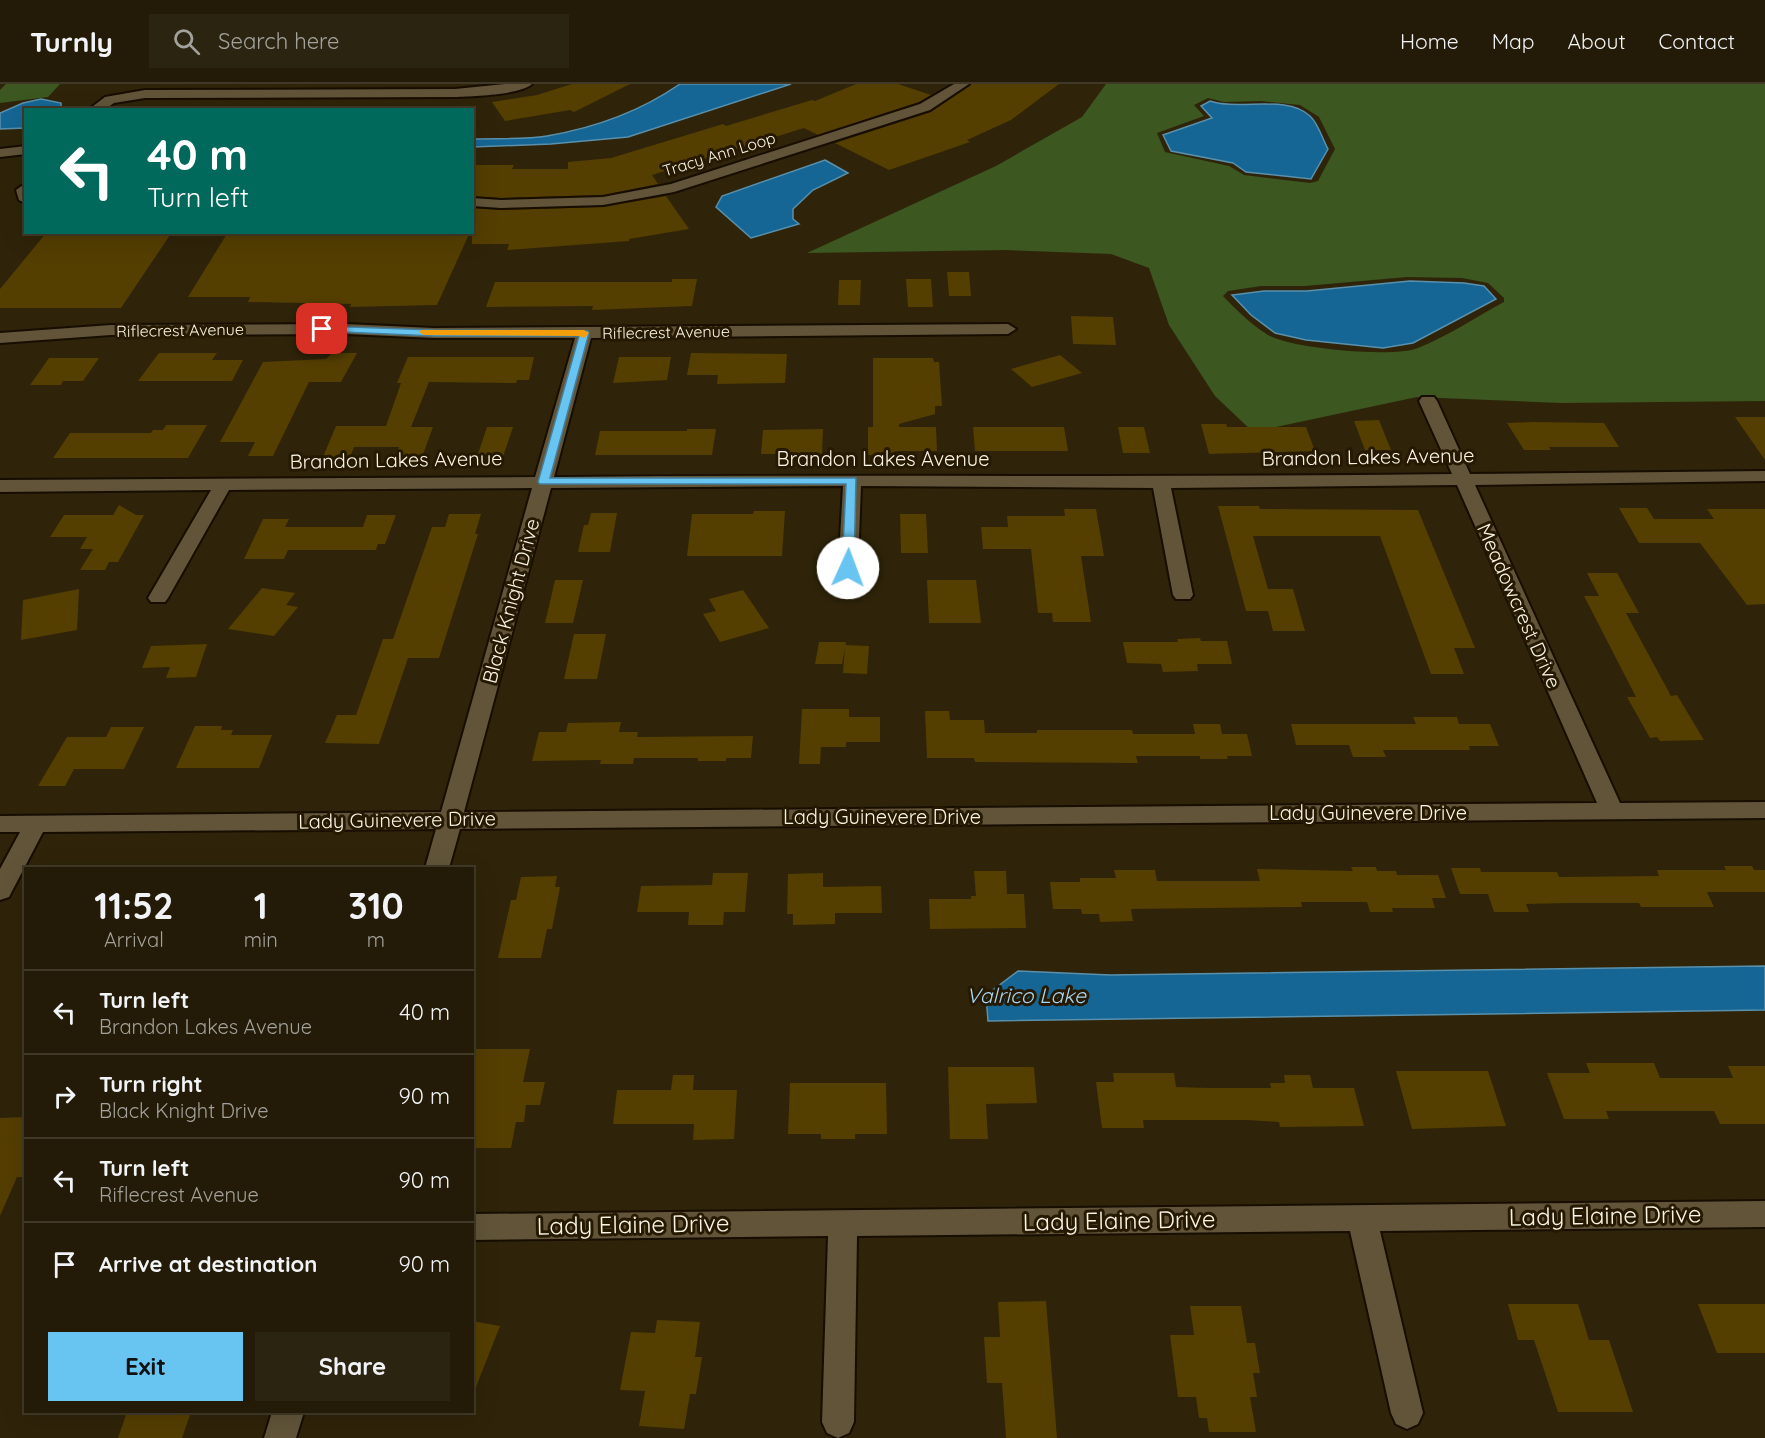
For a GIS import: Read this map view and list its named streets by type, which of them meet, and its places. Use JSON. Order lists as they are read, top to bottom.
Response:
{
  "streets": {
    "street": [
      "Tracy Ann Loop",
      "Riflecrest Avenue",
      "Brandon Lakes Avenue",
      "Black Knight Drive",
      "Meadowcrest Drive",
      "Lady Guinevere Drive",
      "Lady Elaine Drive"
    ]
  },
  "crossings": [
    ["Riflecrest Avenue", "Black Knight Drive"],
    ["Brandon Lakes Avenue", "Black Knight Drive"],
    ["Brandon Lakes Avenue", "Meadowcrest Drive"],
    ["Black Knight Drive", "Lady Guinevere Drive"],
    ["Meadowcrest Drive", "Lady Guinevere Drive"]
  ],
  "water": ["Valrico Lake"],
  "page": {
    "header": "Turnly",
    "search": "Search here",
    "nav": [
      "Home",
      "Map",
      "About",
      "Contact"
    ],
    "turn": ["40 m", "Turn left"],
    "eta": [
      "11:52",
      "Arrival",
      "1",
      "min",
      "310",
      "m"
    ],
    "list": [
      {
        "name": "Turn left",
        "note": "Brandon Lakes Avenue",
        "value": "40 m"
      },
      {
        "name": "Turn right",
        "note": "Black Knight Drive",
        "value": "90 m"
      },
      {
        "name": "Turn left",
        "note": "Riflecrest Avenue",
        "value": "90 m"
      },
      {
        "name": "Arrive at destination",
        "value": "90 m"
      }
    ],
    "buttons": ["Exit", "Share"]
  }
}
